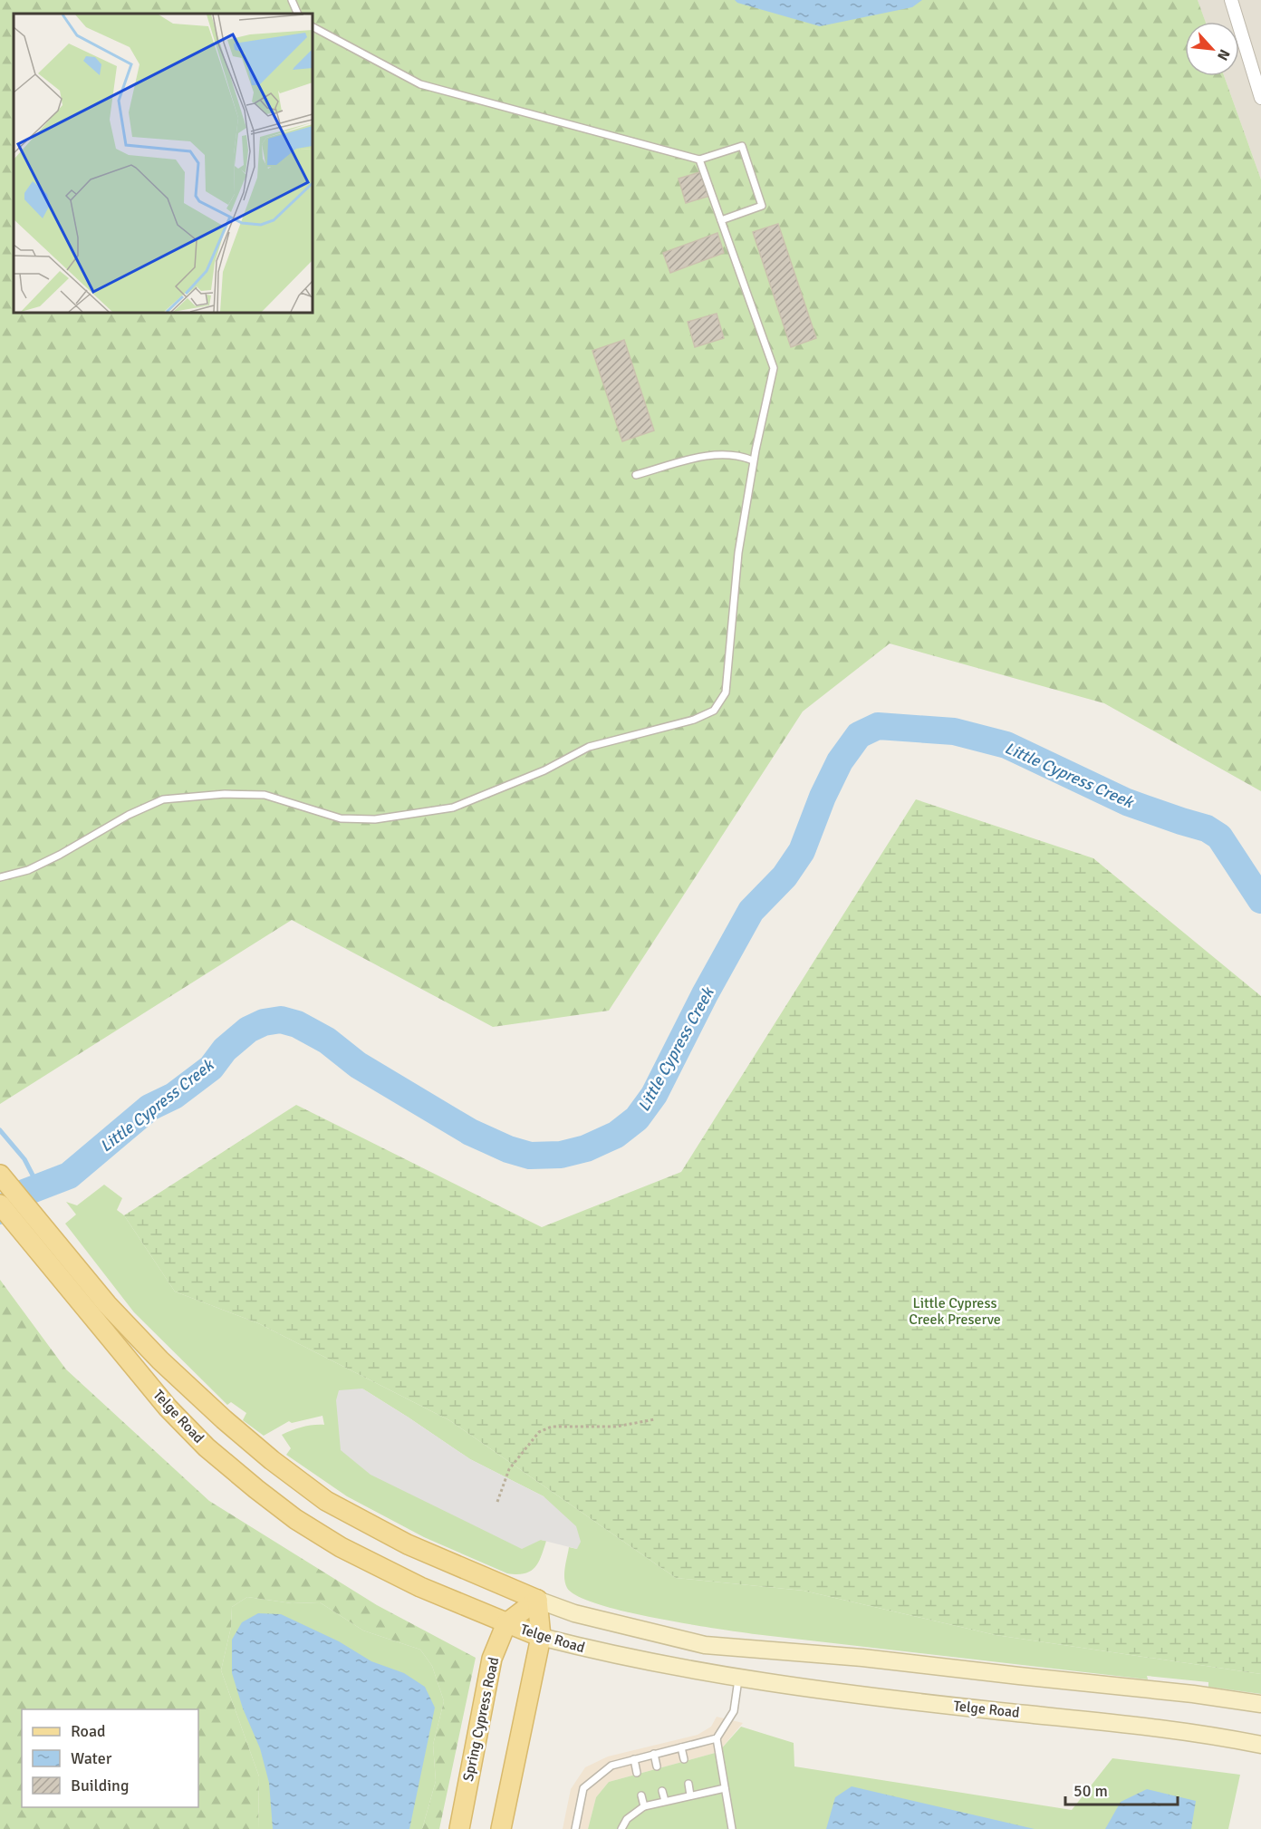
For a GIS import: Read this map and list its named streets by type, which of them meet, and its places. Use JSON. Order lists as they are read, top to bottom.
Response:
{
  "streets": {
    "main road": ["Telge Road", "Spring Cypress Road"]
  },
  "crossings": [
    ["Telge Road", "Spring Cypress Road"]
  ],
  "water": ["Little Cypress Creek"],
  "parks": ["Little Cypress Creek Preserve"],
  "legend": ["Road", "Water", "Building"],
  "scale_bar": "50 m",
  "north": "bottom right"
}
